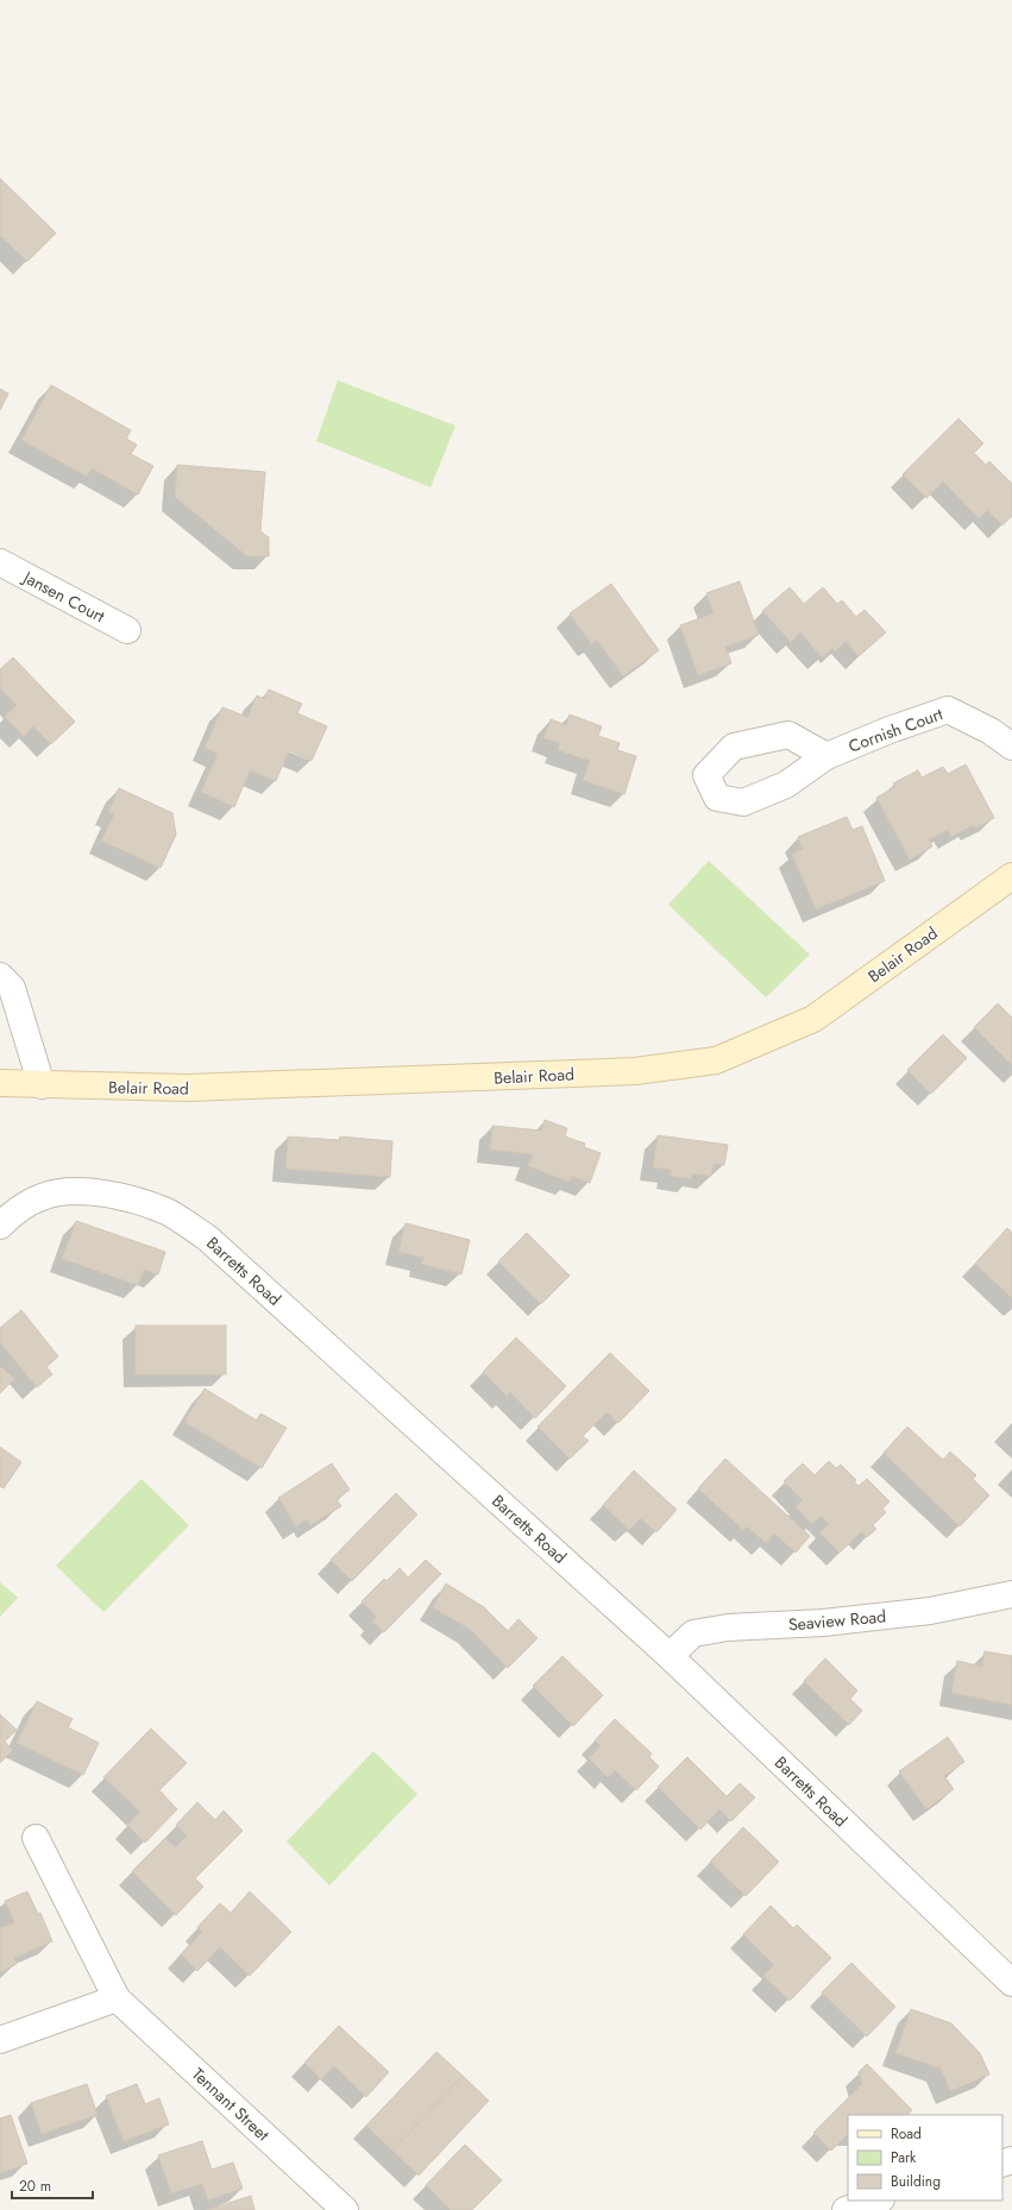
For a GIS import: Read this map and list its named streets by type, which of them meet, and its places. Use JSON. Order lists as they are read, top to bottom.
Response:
{
  "streets": {
    "main road": ["Belair Road"],
    "street": [
      "Jansen Court",
      "Cornish Court",
      "Barretts Road",
      "Seaview Road",
      "Tennant Street"
    ]
  },
  "crossings": [
    ["Barretts Road", "Seaview Road"]
  ],
  "legend": ["Road", "Park", "Building"],
  "scale_bar": "20 m"
}
